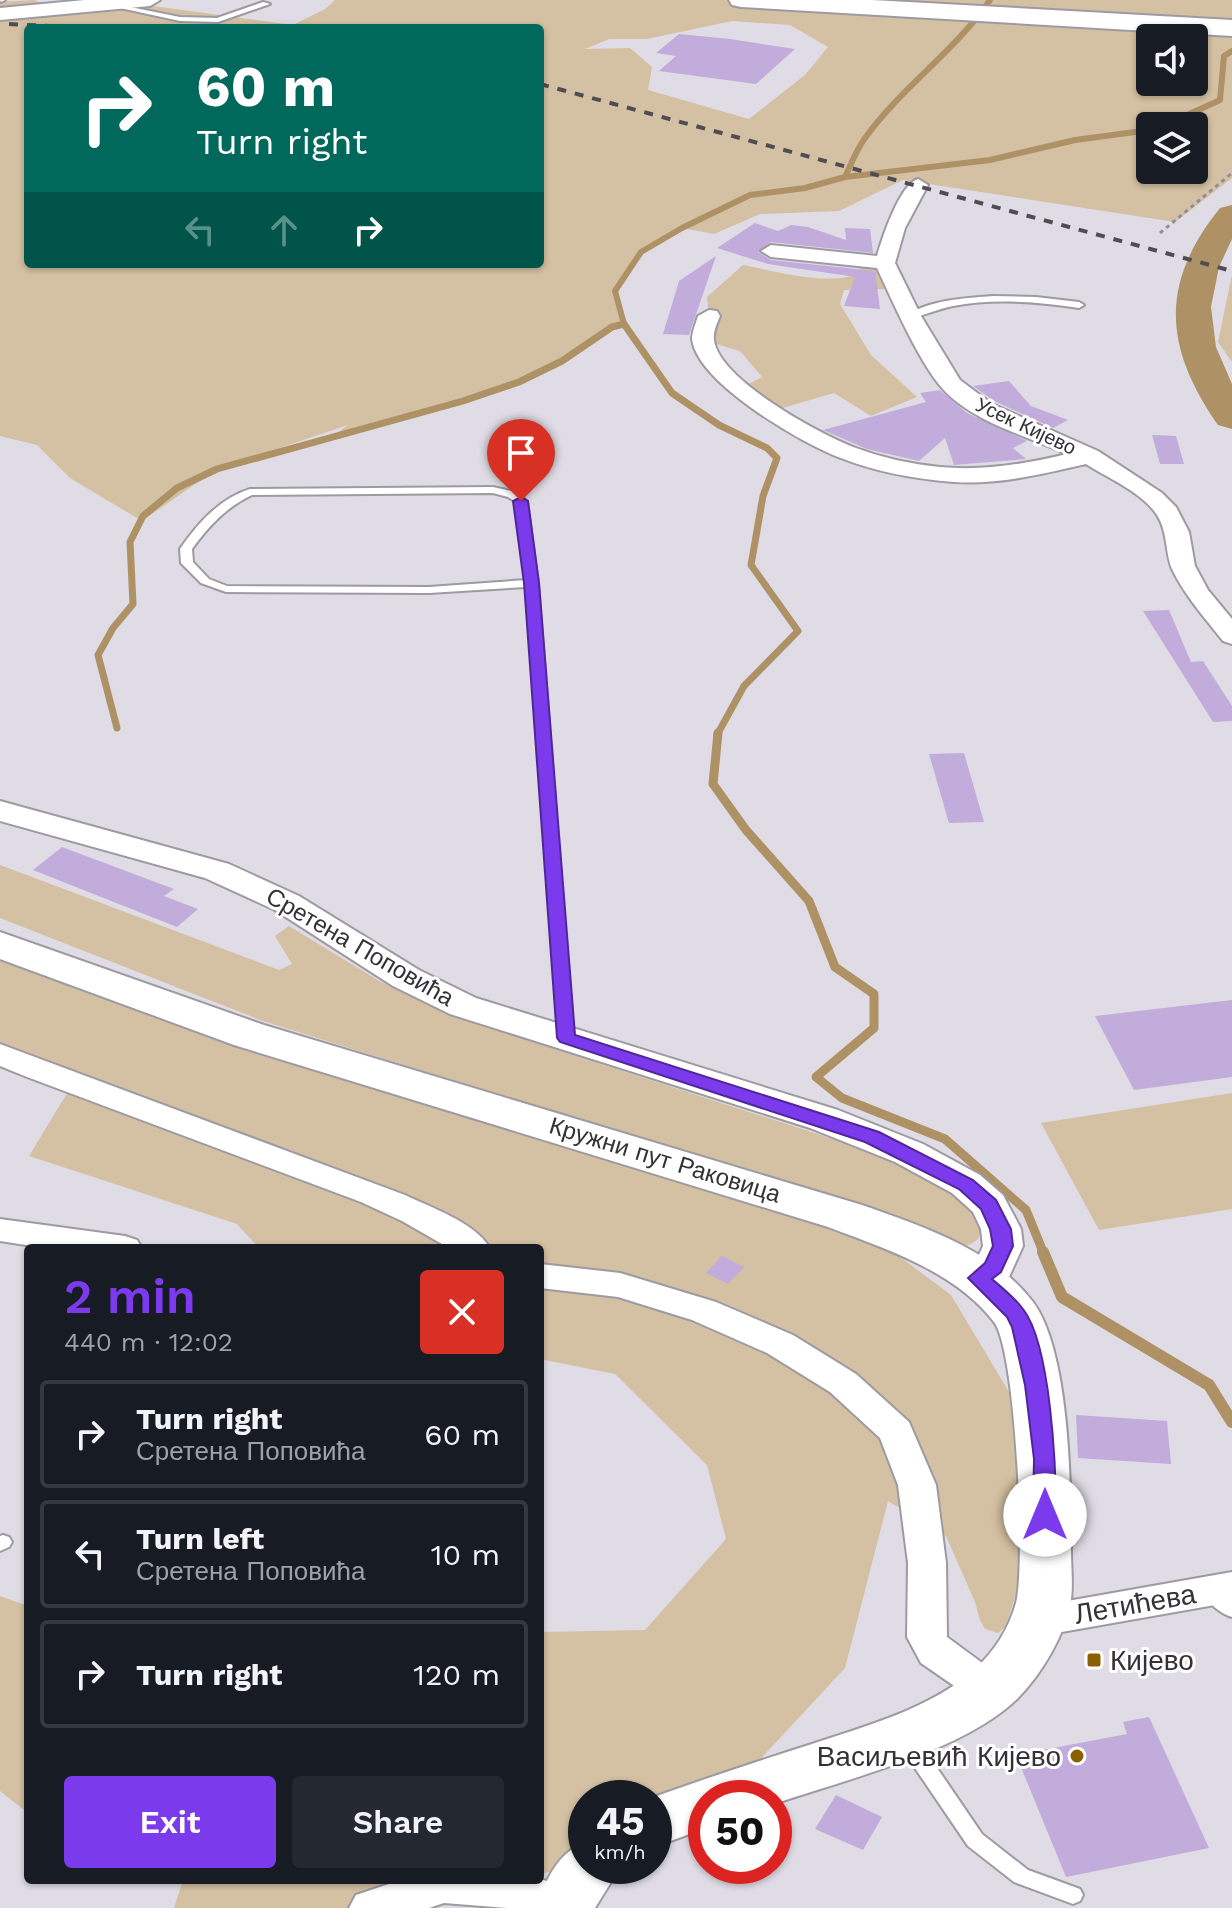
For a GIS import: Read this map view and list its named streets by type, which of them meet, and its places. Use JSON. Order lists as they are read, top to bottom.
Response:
{
  "streets": {
    "main road": ["Кружни пут Раковица"],
    "street": ["Усек Кијево", "Сретена Поповића", "Летићева"]
  },
  "crossings": [
    ["Сретена Поповића", "Кружни пут Раковица"],
    ["Кружни пут Раковица", "Летићева"]
  ],
  "places": {
    "transit": ["Кијево"],
    "other": ["Васиљевић Кијево"]
  },
  "page": {
    "turn": ["60 m", "Turn right"],
    "heading": ["2 min", "440 m · 12:02"],
    "list": [
      {
        "name": "Turn right",
        "note": "Сретена Поповића",
        "value": "60 m"
      },
      {
        "name": "Turn left",
        "note": "Сретена Поповића",
        "value": "10 m"
      },
      {
        "name": "Turn right",
        "value": "120 m"
      }
    ],
    "buttons": ["Exit", "Share"],
    "speed": "45 km/h",
    "limit": "50"
  }
}
